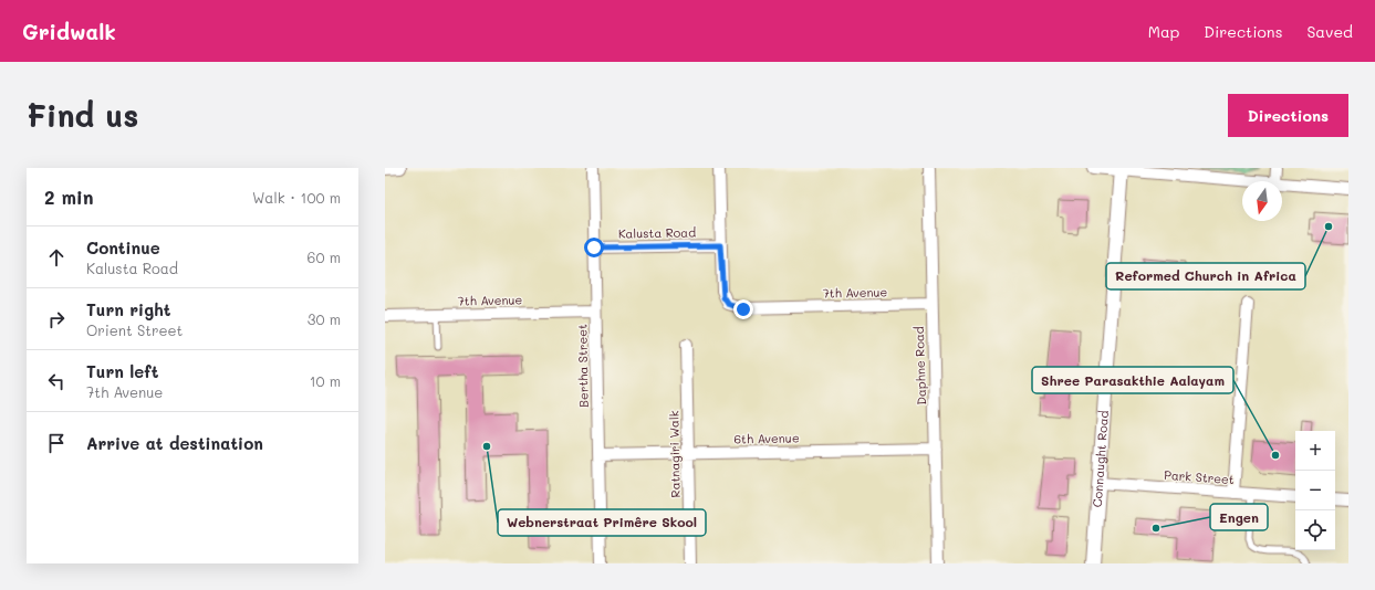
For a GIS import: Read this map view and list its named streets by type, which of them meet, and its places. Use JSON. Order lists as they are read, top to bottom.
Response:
{
  "streets": {
    "street": [
      "Kalusta Road",
      "7th Avenue",
      "Bertha Street",
      "Daphne Road",
      "6th Avenue",
      "Ratnagiri Walk",
      "Connaught Road",
      "Park Street"
    ]
  },
  "crossings": [
    ["Kalusta Road", "7th Avenue"],
    ["Kalusta Road", "Bertha Street"],
    ["7th Avenue", "Bertha Street"],
    ["7th Avenue", "Daphne Road"],
    ["Bertha Street", "6th Avenue"],
    ["Daphne Road", "6th Avenue"],
    ["6th Avenue", "Ratnagiri Walk"],
    ["Connaught Road", "Park Street"]
  ],
  "places": [
    "Reformed Church in Africa",
    "Webnerstraat Primêre Skool",
    "Shree Parasakthie Aalayam",
    "Engen"
  ],
  "north": "bottom",
  "page": {
    "header": "Gridwalk",
    "nav": ["Map", "Directions", "Saved"],
    "buttons": "Directions",
    "title": "Find us",
    "heading": ["2 min", "Walk · 100 m"],
    "list": [
      ["Continue", "Kalusta Road", "60 m"],
      ["Turn right", "Orient Street", "30 m"],
      ["Turn left", "7th Avenue", "10 m"],
      "Arrive at destination"
    ],
    "map_buttons": ["+", "−"]
  }
}
